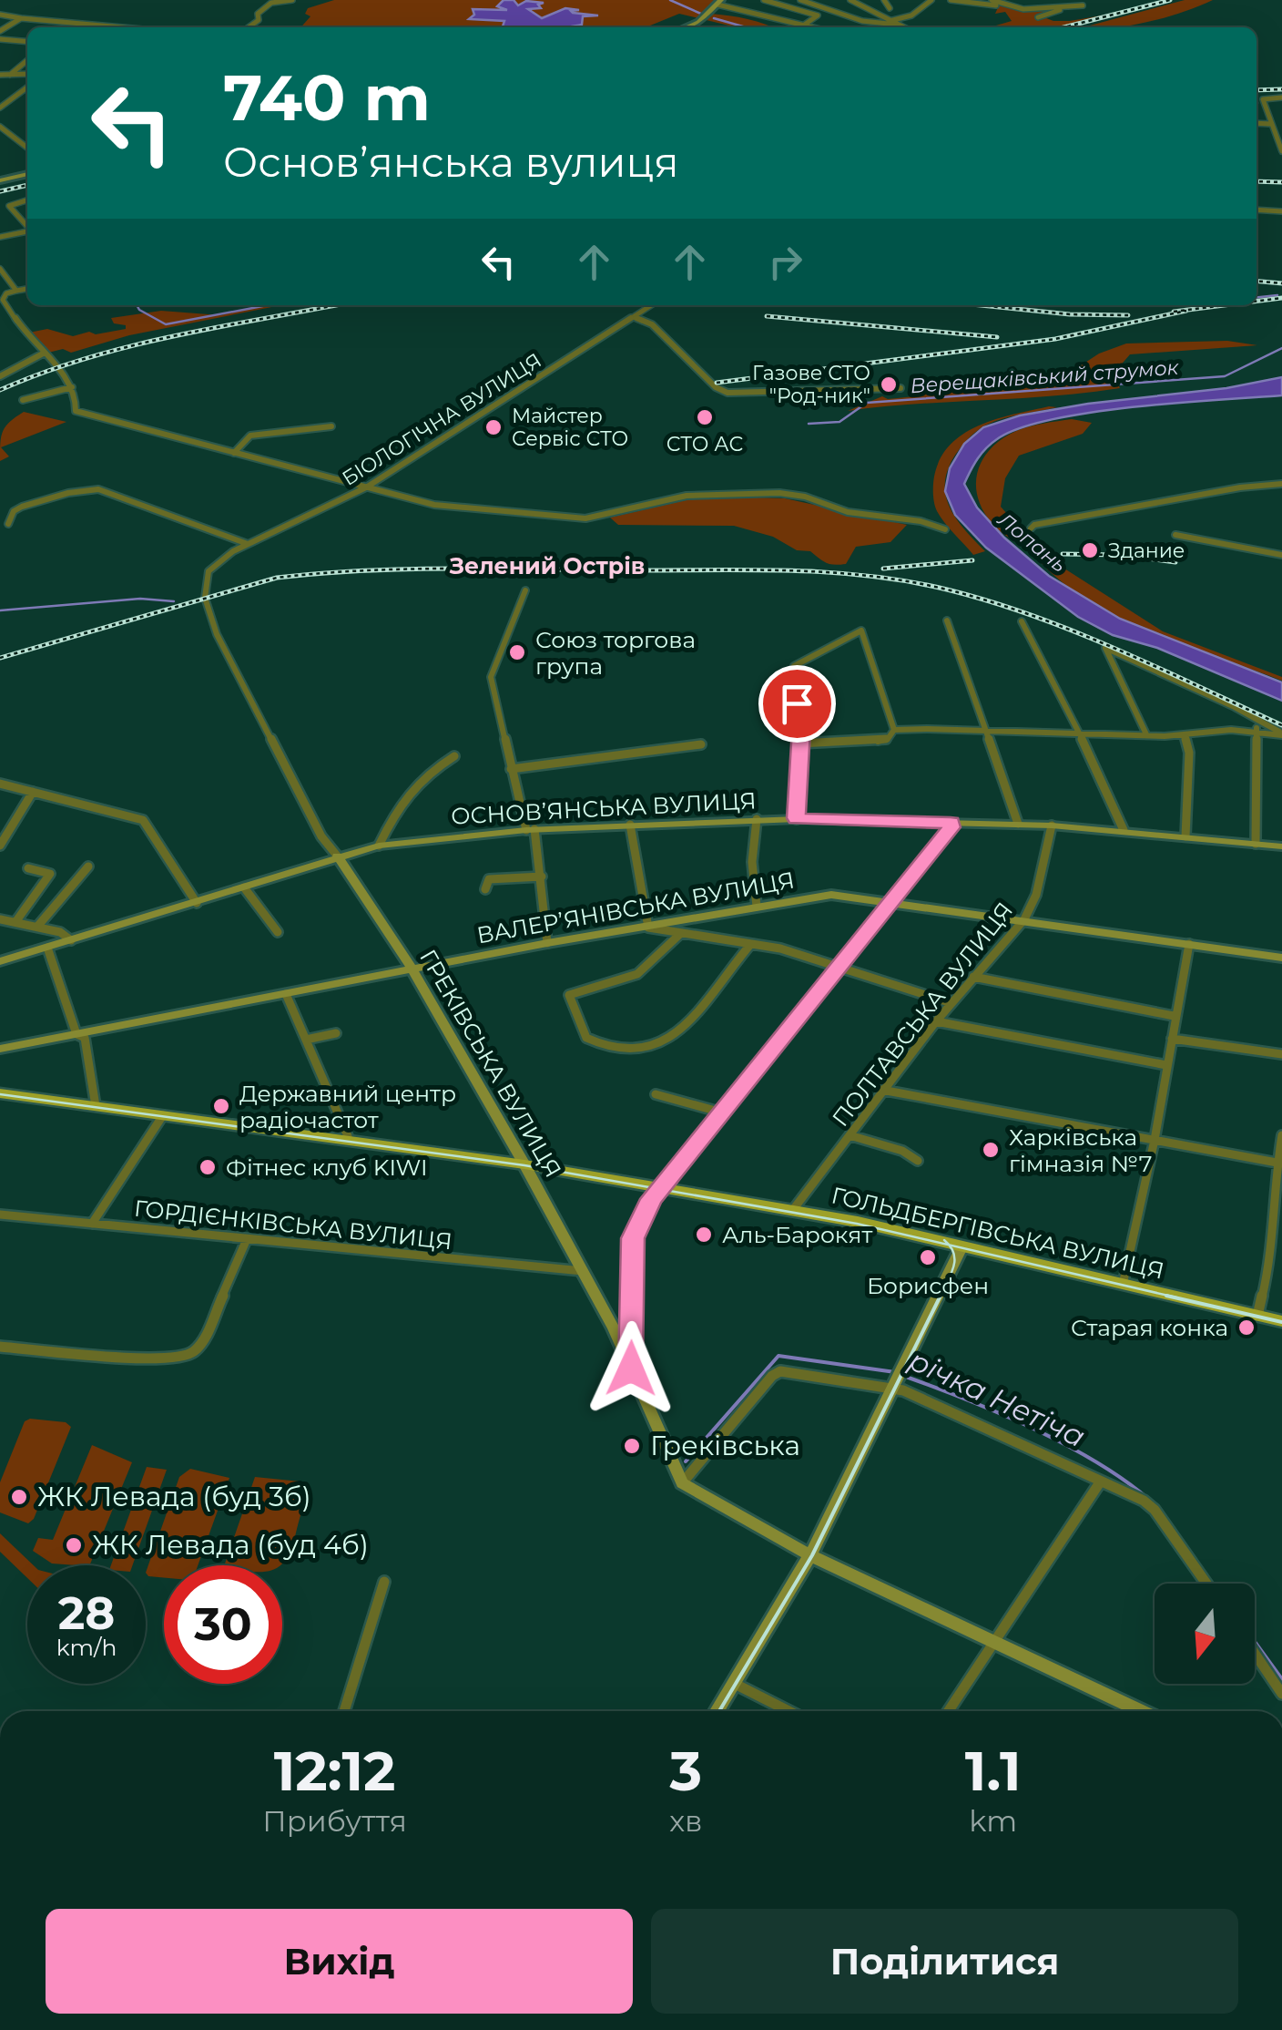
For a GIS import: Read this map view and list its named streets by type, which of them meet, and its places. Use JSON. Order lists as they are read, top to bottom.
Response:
{
  "streets": {
    "main road": ["ГОЛЬДБЕРГІВСЬКА ВУЛИЦЯ"],
    "street": [
      "БІОЛОГІЧНА ВУЛИЦЯ",
      "ОСНОВ’ЯНСЬКА ВУЛИЦЯ",
      "ВАЛЕР’ЯНІВСЬКА ВУЛИЦЯ",
      "ПОЛТАВСЬКА ВУЛИЦЯ",
      "ГРЕКІВСЬКА ВУЛИЦЯ",
      "ГОРДІЄНКІВСЬКА ВУЛИЦЯ"
    ]
  },
  "crossings": [
    ["БІОЛОГІЧНА ВУЛИЦЯ", "ГРЕКІВСЬКА ВУЛИЦЯ"],
    ["ОСНОВ’ЯНСЬКА ВУЛИЦЯ", "ПОЛТАВСЬКА ВУЛИЦЯ"],
    ["ОСНОВ’ЯНСЬКА ВУЛИЦЯ", "ГРЕКІВСЬКА ВУЛИЦЯ"],
    ["ВАЛЕР’ЯНІВСЬКА ВУЛИЦЯ", "ПОЛТАВСЬКА ВУЛИЦЯ"],
    ["ВАЛЕР’ЯНІВСЬКА ВУЛИЦЯ", "ГРЕКІВСЬКА ВУЛИЦЯ"],
    ["ПОЛТАВСЬКА ВУЛИЦЯ", "ГОЛЬДБЕРГІВСЬКА ВУЛИЦЯ"],
    ["ГРЕКІВСЬКА ВУЛИЦЯ", "ГОРДІЄНКІВСЬКА ВУЛИЦЯ"],
    ["ГРЕКІВСЬКА ВУЛИЦЯ", "ГОЛЬДБЕРГІВСЬКА ВУЛИЦЯ"]
  ],
  "districts": ["Зелений Острів"],
  "water": ["Верещаківський струмок", "Лопань", "річка Нетіча"],
  "places": [
    "Газове СТО \"Род-ник\"",
    "СТО АС",
    "Майстер Сервіс СТО",
    "Здание",
    "Союз торгова група",
    "Державний центр радіочастот",
    "Харківська гімназія №7",
    "Фітнес клуб KIWI",
    "Аль-Барокят",
    "Борисфен",
    "Старая конка",
    "Греківська",
    "ЖК Левада (буд 3б)",
    "ЖК Левада (буд 4б)"
  ],
  "north": "bottom",
  "page": {
    "turn": ["740 m", "Основ’янська вулиця"],
    "speed": "28 km/h",
    "limit": "30",
    "eta": [
      "12:12",
      "Прибуття",
      "3",
      "хв",
      "1.1",
      "km"
    ],
    "buttons": ["Вихід", "Поділитися"]
  }
}
